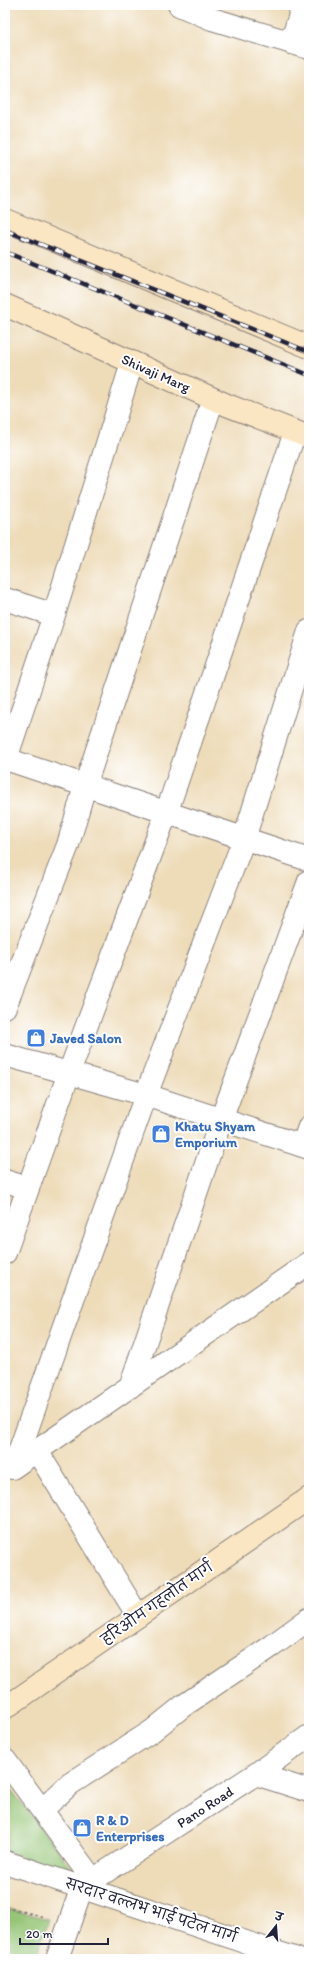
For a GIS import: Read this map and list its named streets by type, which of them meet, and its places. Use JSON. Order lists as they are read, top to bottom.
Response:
{
  "streets": {
    "main road": ["Shivaji Marg", "हरिओम गहलोत मार्ग"],
    "street": ["Pano Road", "सरदार वल्लभ भाई पटेल मार्ग"]
  },
  "crossings": [
    ["Pano Road", "सरदार वल्लभ भाई पटेल मार्ग"]
  ],
  "places": {
    "shop": ["Javed Salon", "Khatu Shyam Emporium", "R & D Enterprises"]
  },
  "scale_bar": "20 m",
  "north": "top"
}
